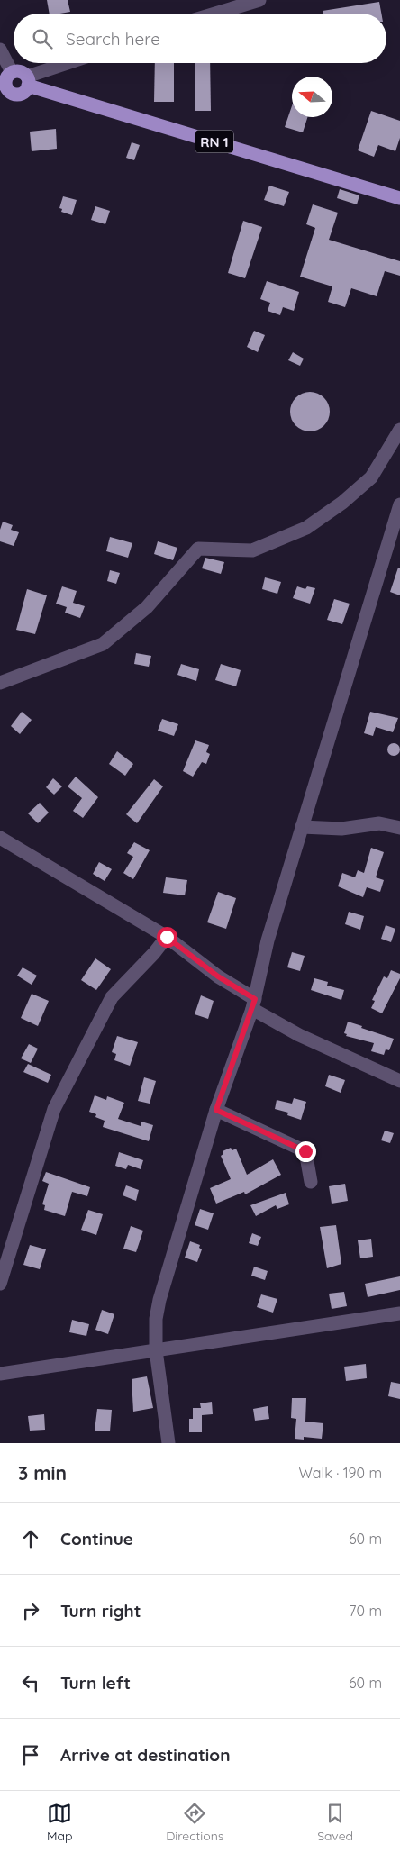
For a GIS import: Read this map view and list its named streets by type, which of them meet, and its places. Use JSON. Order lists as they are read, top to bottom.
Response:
{
  "streets": {
    "main road": ["RN 1"]
  },
  "north": "left",
  "page": {
    "search": "Search here",
    "heading": ["3 min", "Walk · 190 m"],
    "list": [
      ["Continue", "60 m"],
      ["Turn right", "70 m"],
      ["Turn left", "60 m"],
      "Arrive at destination"
    ],
    "nav": ["Map", "Directions", "Saved"]
  }
}
